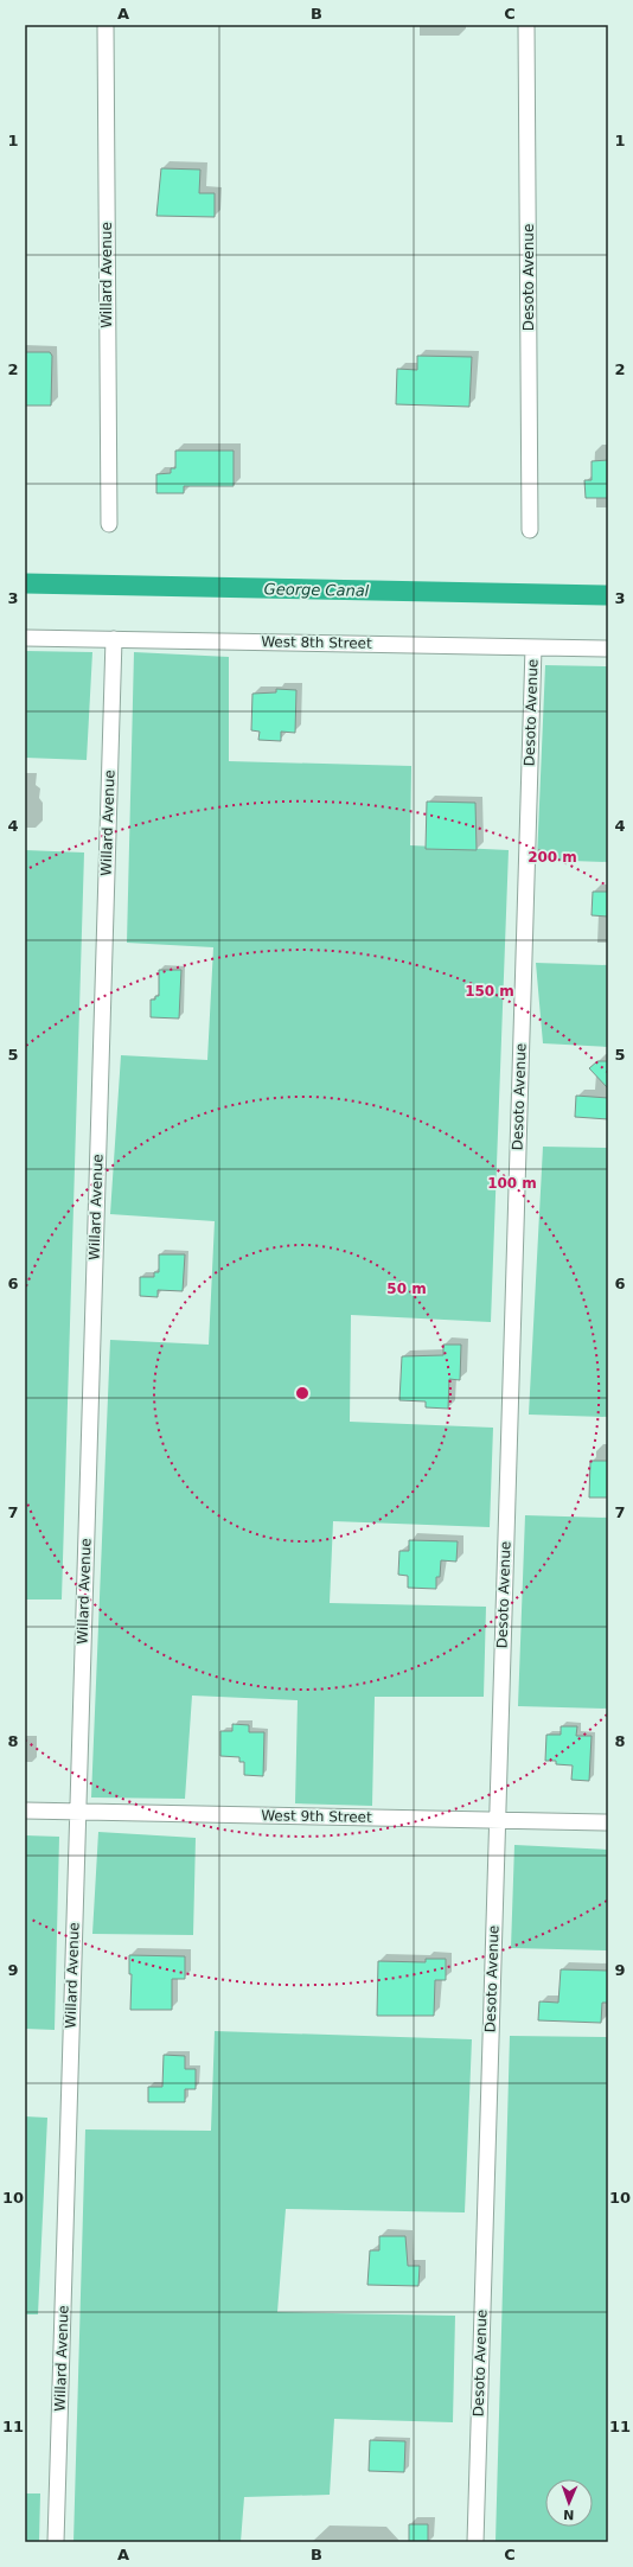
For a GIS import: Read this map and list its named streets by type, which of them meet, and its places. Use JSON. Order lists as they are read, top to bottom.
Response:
{
  "streets": {
    "street": [
      "Willard Avenue",
      "Desoto Avenue",
      "West 8th Street",
      "West 9th Street"
    ]
  },
  "crossings": [
    ["Willard Avenue", "West 8th Street"],
    ["Willard Avenue", "West 9th Street"],
    ["Desoto Avenue", "West 8th Street"],
    ["Desoto Avenue", "West 9th Street"]
  ],
  "water": ["George Canal"],
  "north": "bottom",
  "grid": {
    "columns": ["A", "B", "C"],
    "rows": [
      "1",
      "2",
      "3",
      "4",
      "5",
      "6",
      "7",
      "8",
      "9",
      "10",
      "11"
    ]
  },
  "rings": [
    "200 m",
    "150 m",
    "100 m",
    "50 m"
  ]
}
